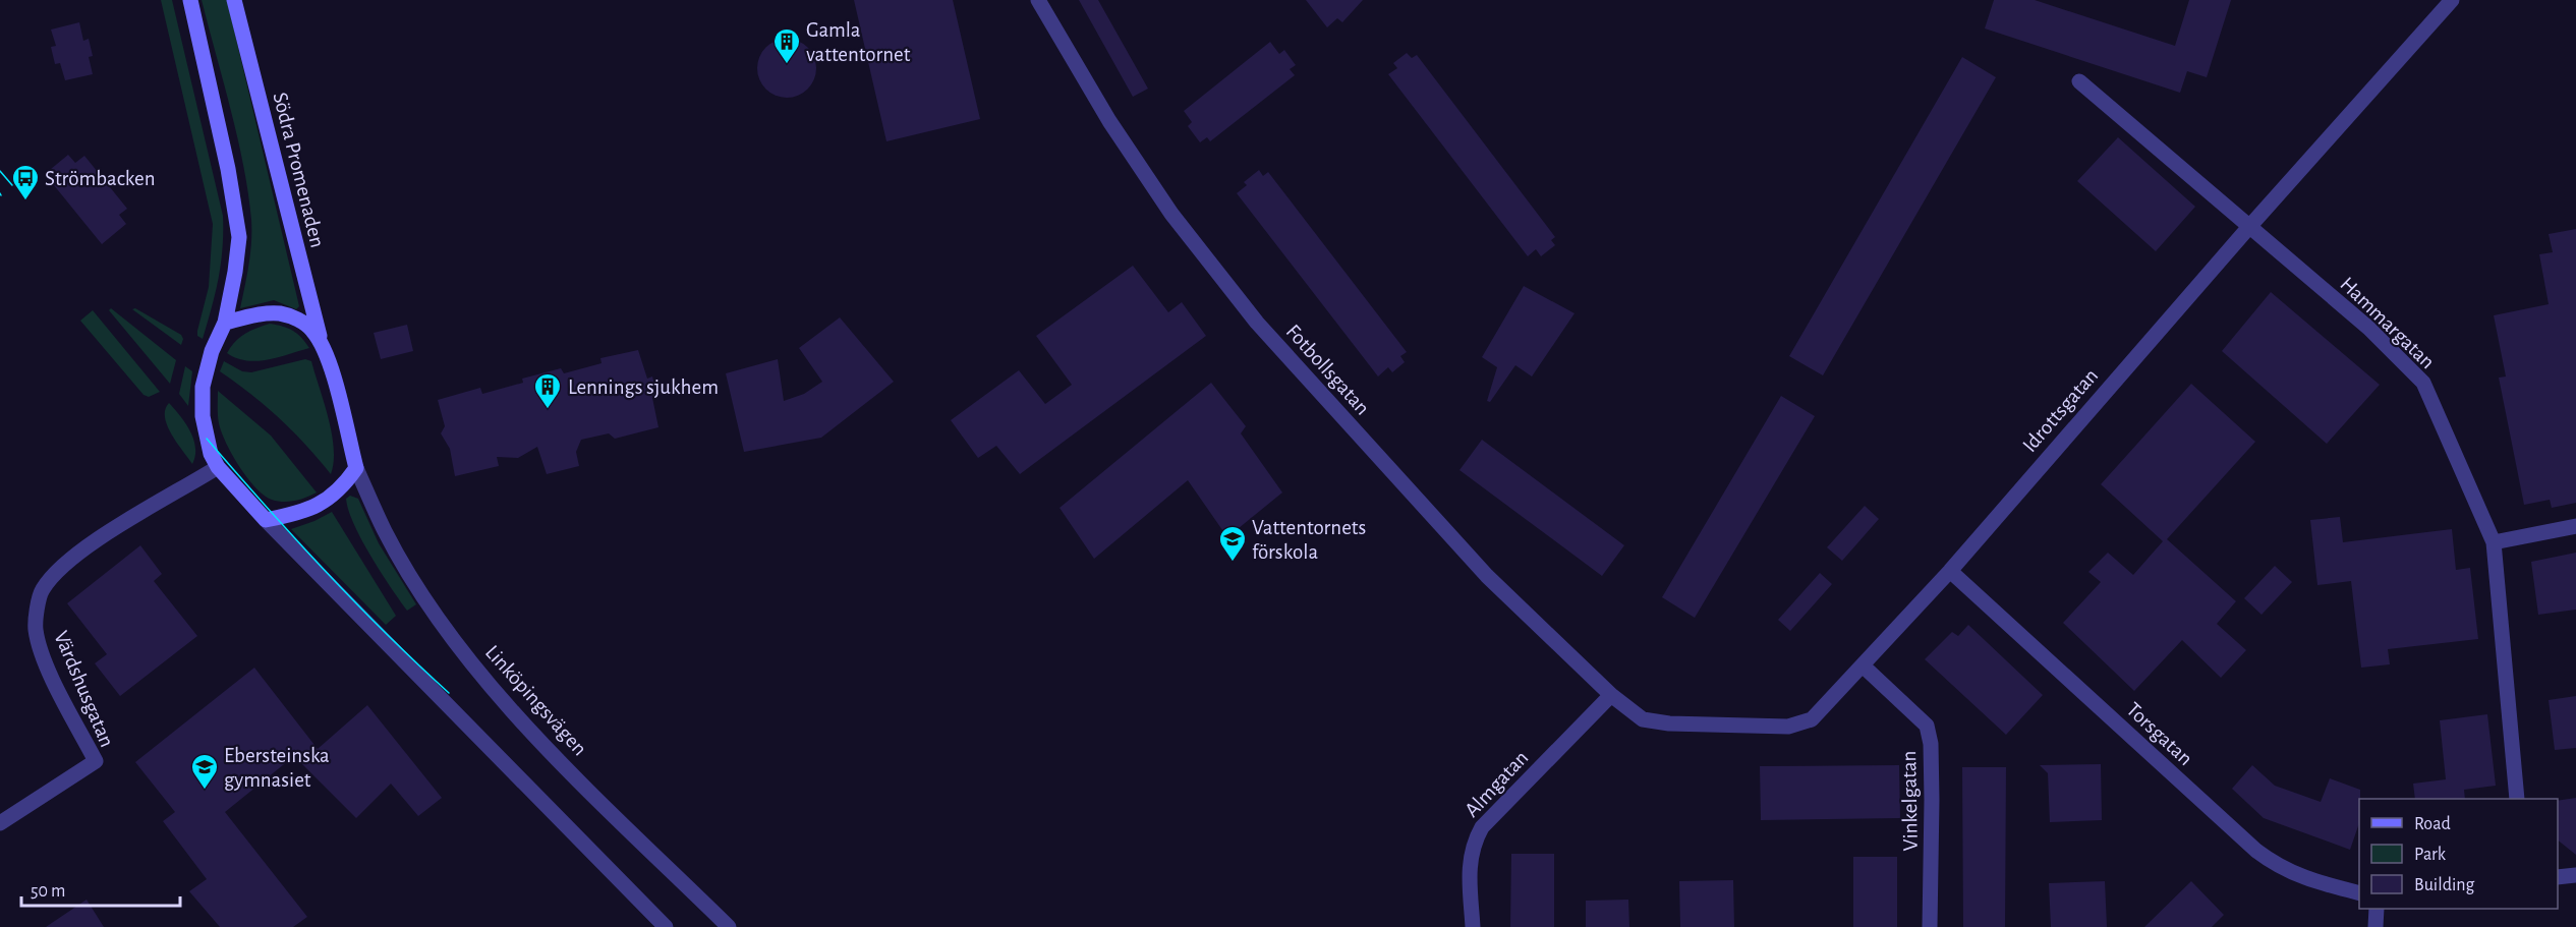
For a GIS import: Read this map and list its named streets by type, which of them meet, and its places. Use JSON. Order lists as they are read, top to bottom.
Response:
{
  "streets": {
    "main road": ["Södra Promenaden"],
    "street": [
      "Hammargatan",
      "Fotbollsgatan",
      "Idrottsgatan",
      "Värdshusgatan",
      "Linköpingsvägen",
      "Torsgatan",
      "Almgatan",
      "Vinkelgatan"
    ]
  },
  "crossings": [
    ["Södra Promenaden", "Värdshusgatan"],
    ["Södra Promenaden", "Linköpingsvägen"],
    ["Hammargatan", "Idrottsgatan"],
    ["Fotbollsgatan", "Idrottsgatan"],
    ["Fotbollsgatan", "Almgatan"],
    ["Idrottsgatan", "Torsgatan"],
    ["Idrottsgatan", "Vinkelgatan"],
    ["Värdshusgatan", "Linköpingsvägen"]
  ],
  "places": {
    "building": ["Gamla vattentornet", "Lennings sjukhem"],
    "bus stop": ["Strömbacken"],
    "school or university": ["Vattentornets förskola", "Ebersteinska gymnasiet"]
  },
  "legend": ["Road", "Park", "Building"],
  "scale_bar": "50 m"
}
